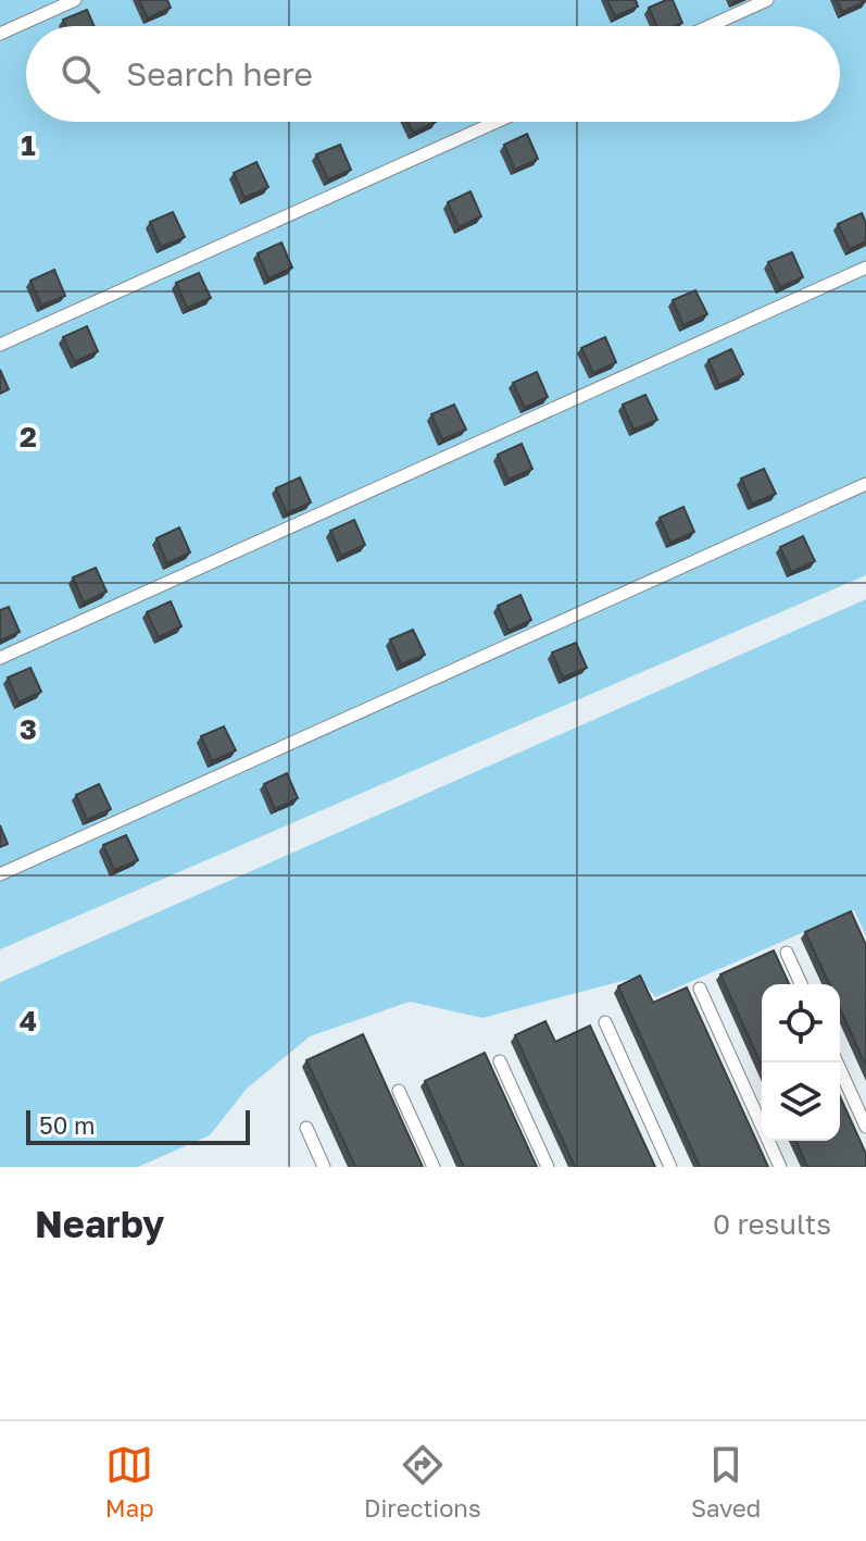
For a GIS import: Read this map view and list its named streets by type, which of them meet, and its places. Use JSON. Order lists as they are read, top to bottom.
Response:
{
  "scale_bar": "50 m",
  "page": {
    "search": "Search here",
    "scale": "50 m",
    "heading": ["Nearby", "0 results"],
    "nav": ["Map", "Directions", "Saved"]
  },
  "grid": {
    "rows": [
      "1",
      "2",
      "3",
      "4"
    ]
  }
}
